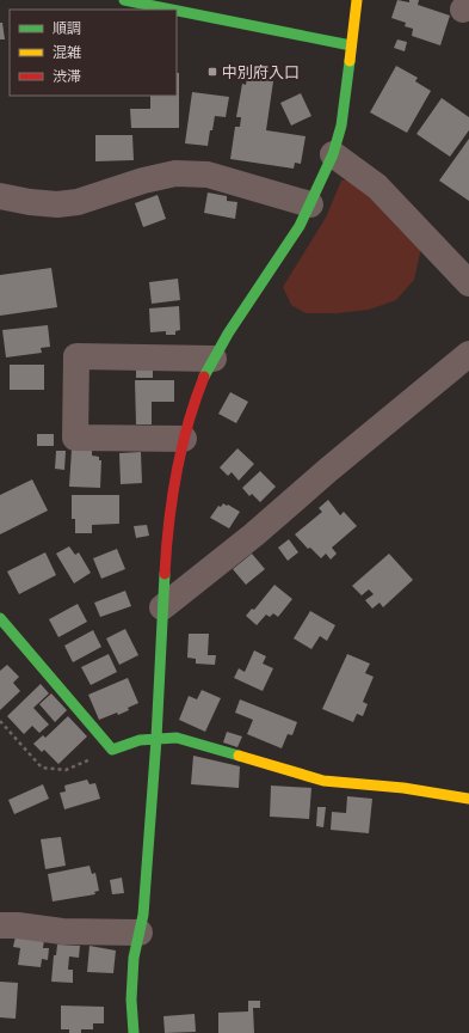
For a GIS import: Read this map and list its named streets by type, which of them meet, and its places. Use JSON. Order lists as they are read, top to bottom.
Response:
{
  "places": {
    "transit": ["中別府入口"]
  },
  "legend": ["順調", "混雑", "渋滞"]
}
